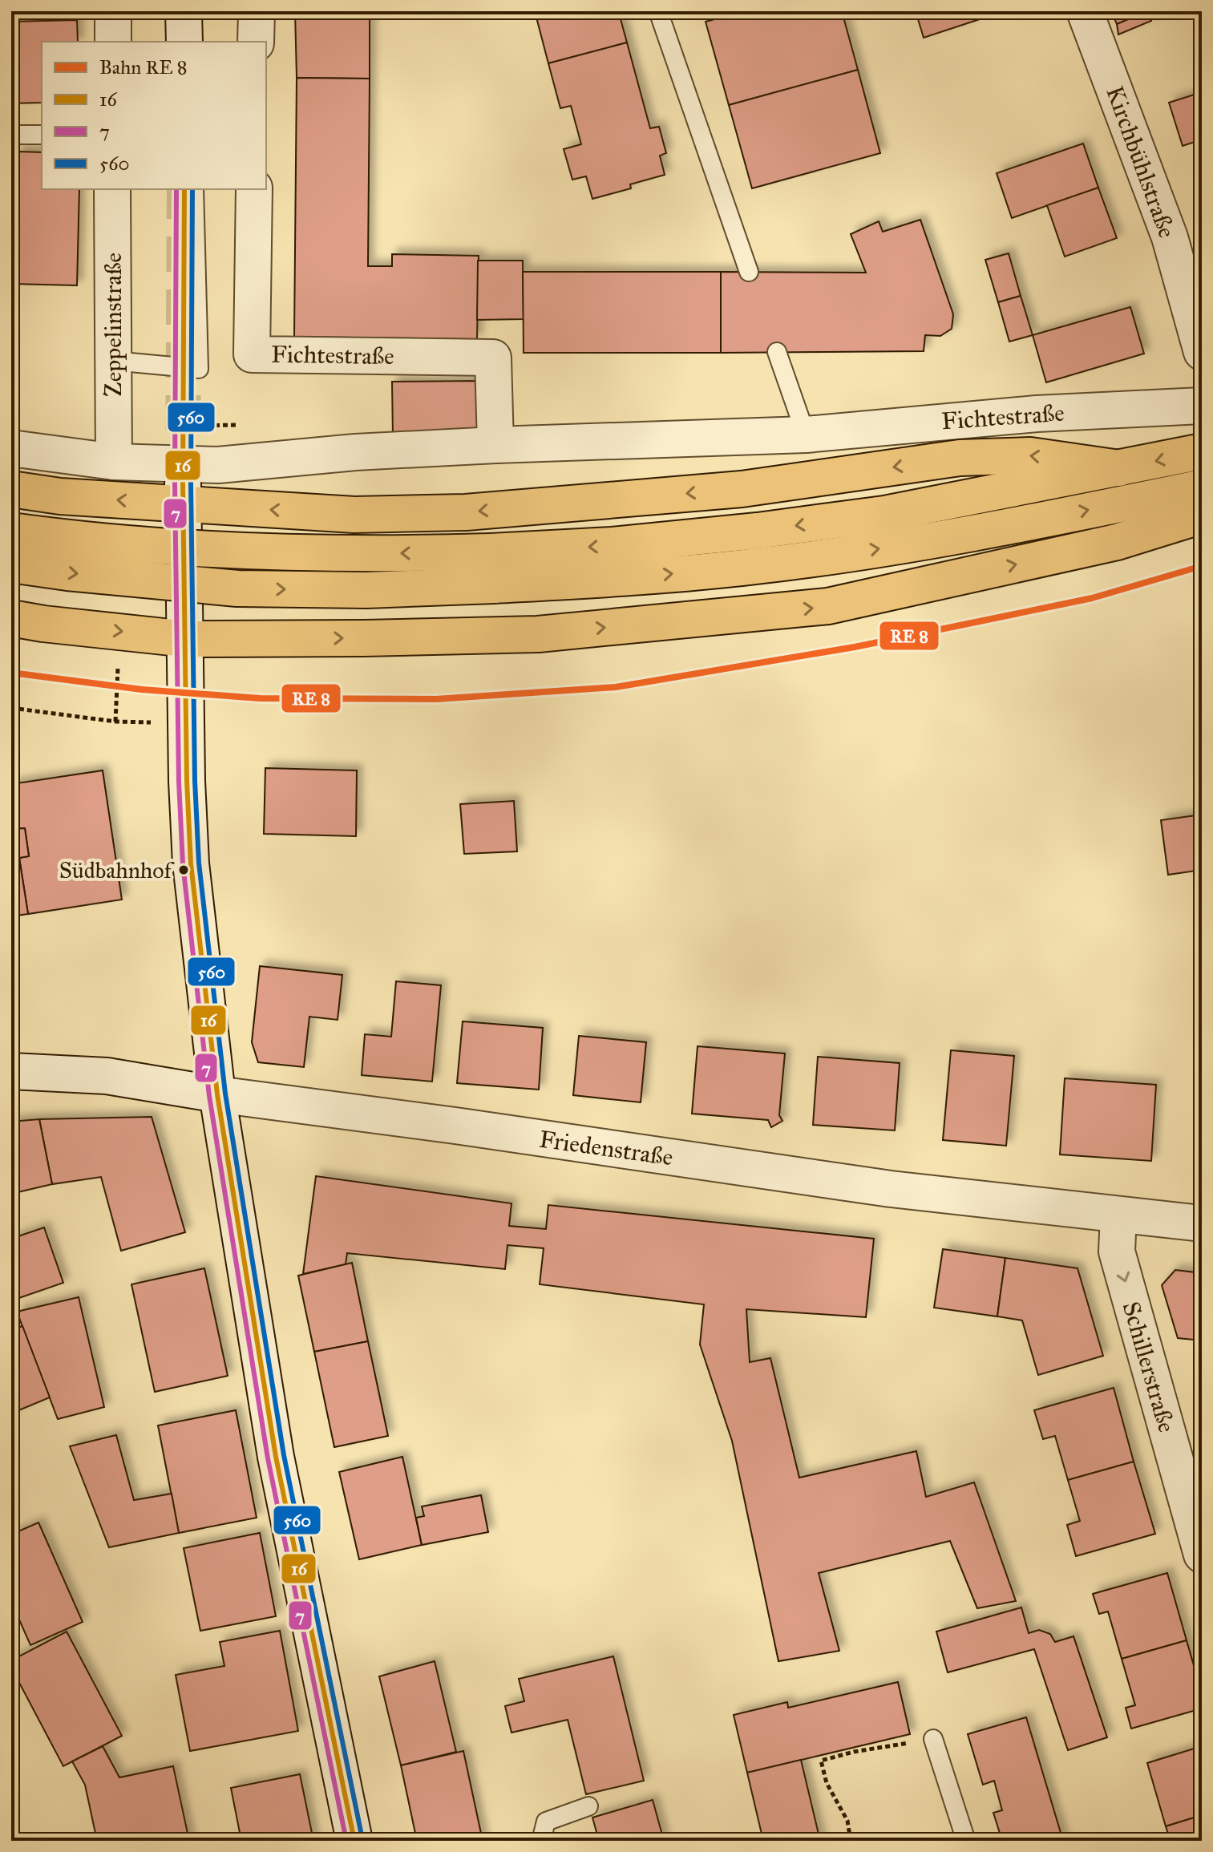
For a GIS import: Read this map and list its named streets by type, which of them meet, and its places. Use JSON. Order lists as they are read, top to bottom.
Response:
{
  "streets": {
    "street": [
      "Kirchbühlstraße",
      "Zeppelinstraße",
      "Fichtestraße",
      "Friedenstraße",
      "Schillerstraße"
    ]
  },
  "crossings": [
    ["Zeppelinstraße", "Fichtestraße"],
    ["Friedenstraße", "Schillerstraße"]
  ],
  "one_way": ["Schillerstraße"],
  "places": ["Südbahnhof"],
  "lines": ["transit line 16", "transit line 7", "transit line 560"],
  "legend": [
    "Bahn RE 8",
    "16",
    "7",
    "560"
  ]
}
